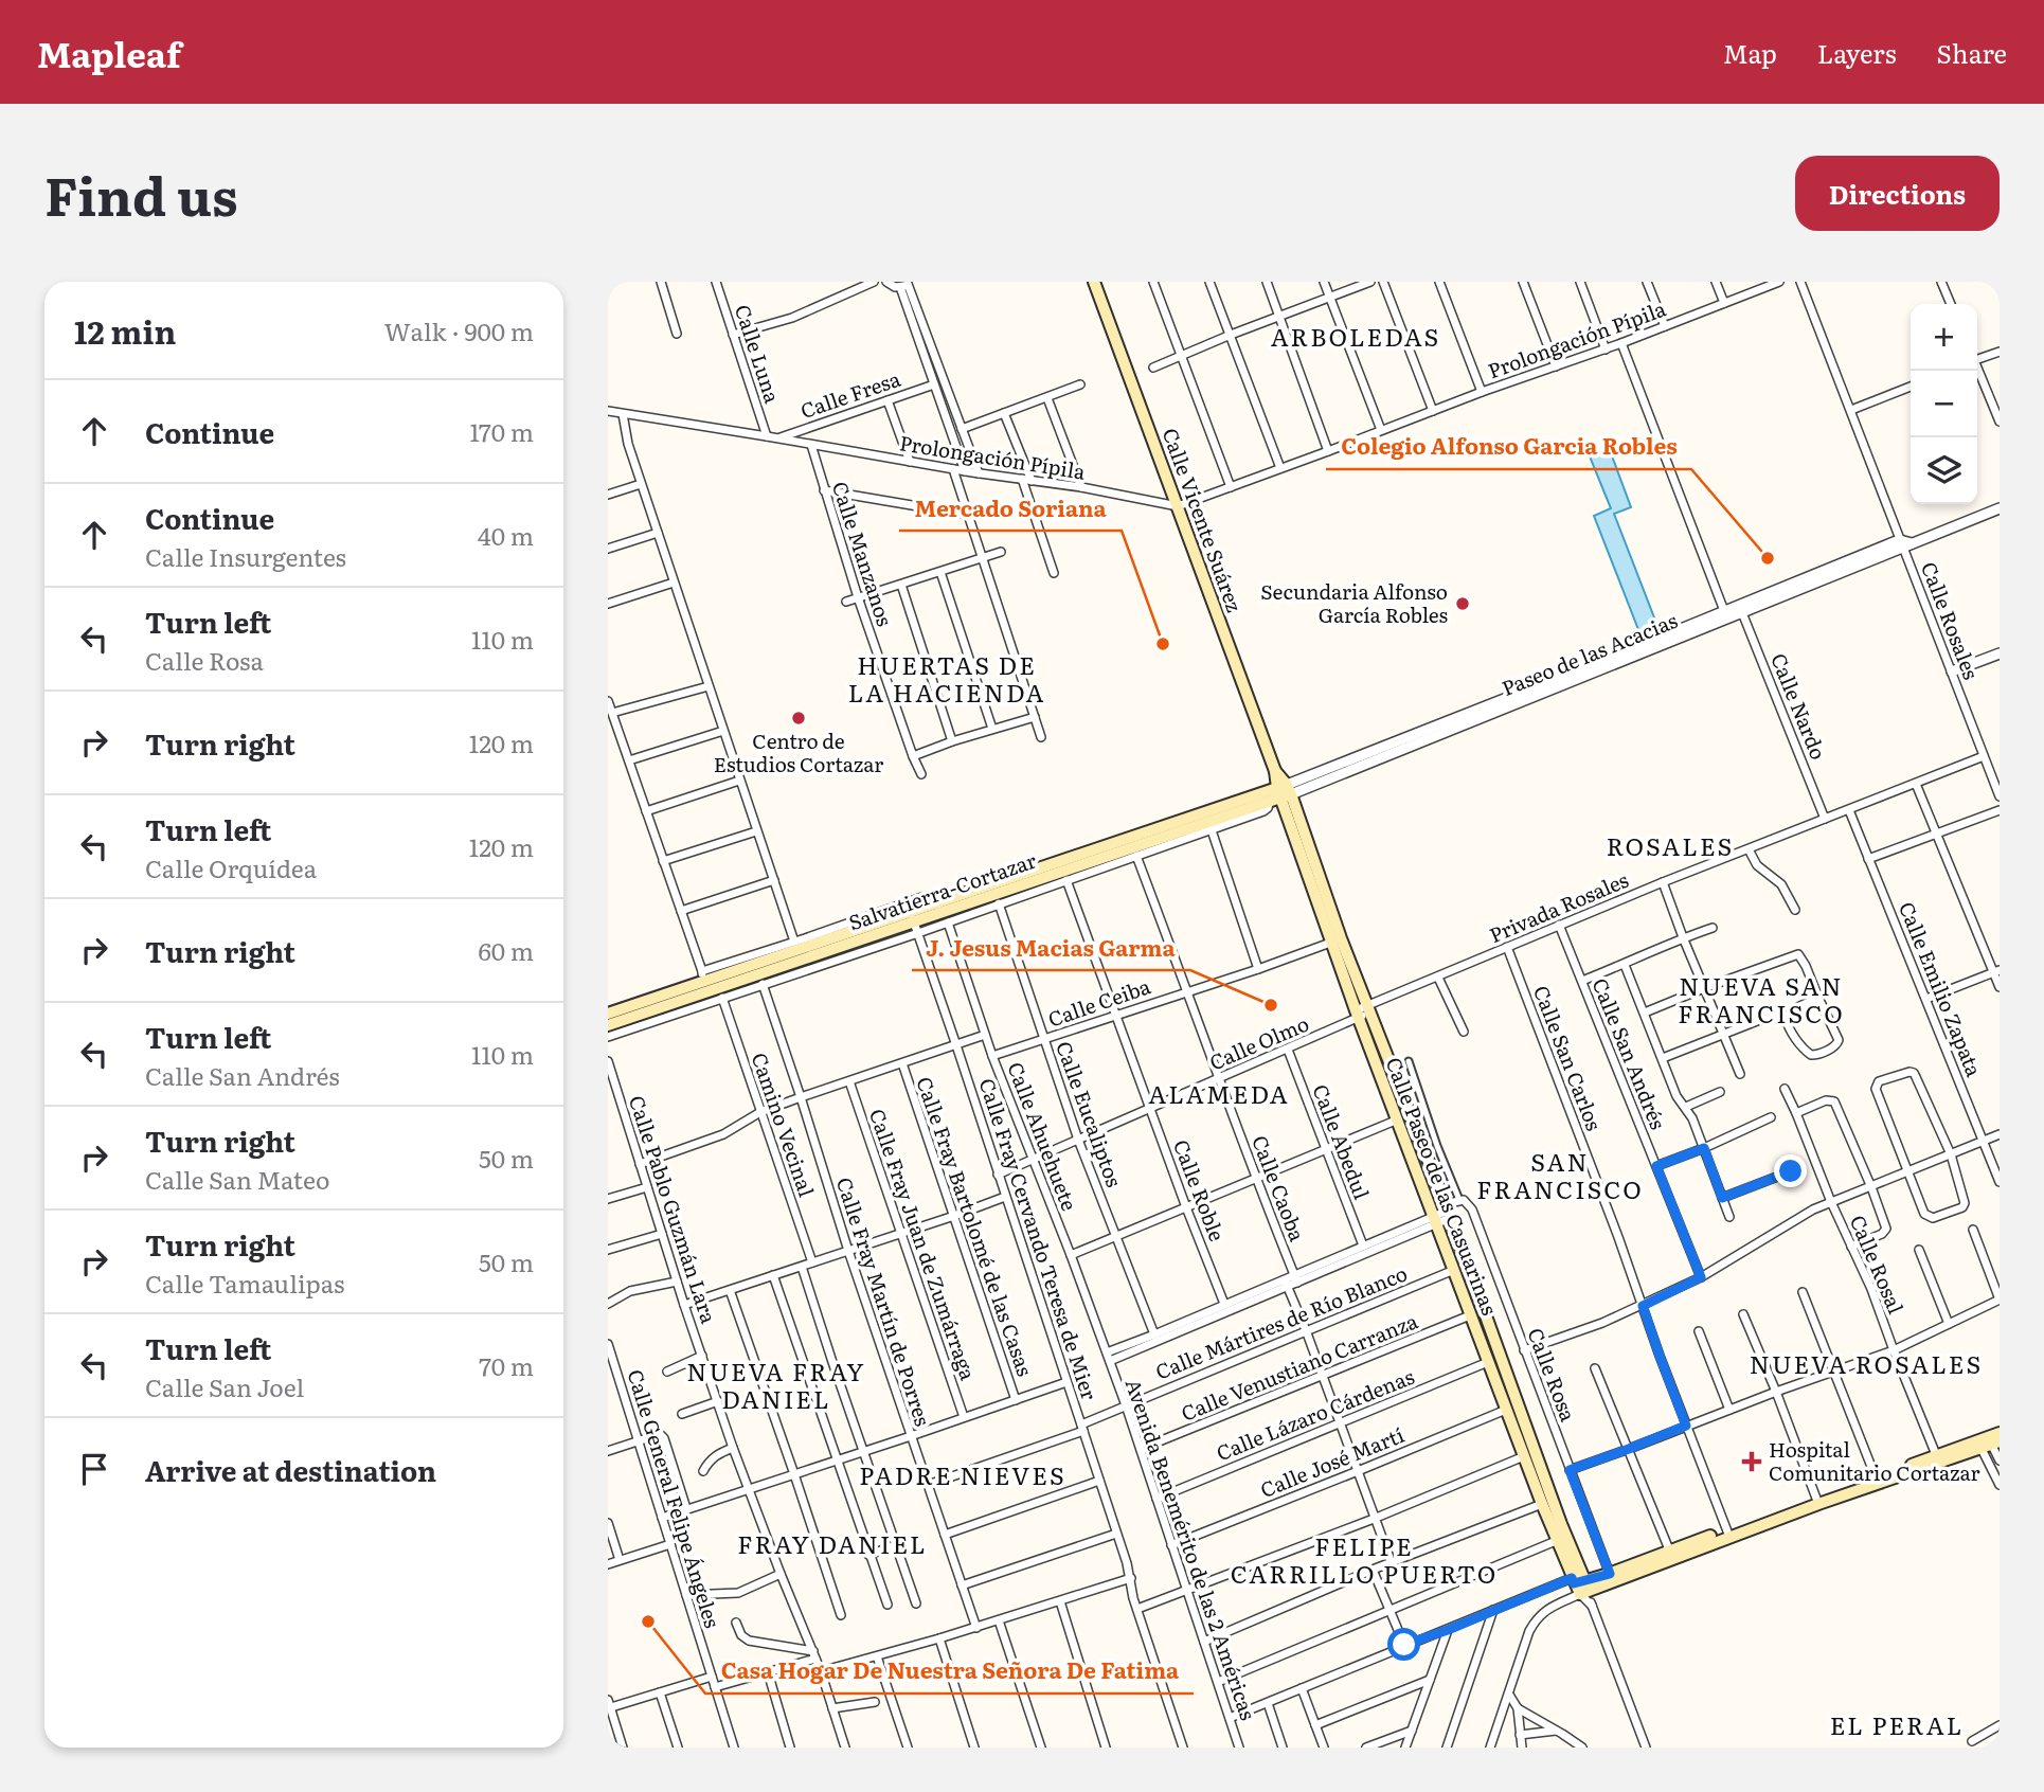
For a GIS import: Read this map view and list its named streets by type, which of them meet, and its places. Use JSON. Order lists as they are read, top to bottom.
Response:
{
  "streets": {
    "main road": ["Calle Vicente Suárez", "Salvatierra-Cortazar", "Calle Paseo de las Casuarinas"],
    "street": [
      "Prolongación Pípila",
      "Calle Luna",
      "Calle Fresa",
      "Calle Manzanos",
      "Calle Rosales",
      "Paseo de las Acacias",
      "Calle Nardo",
      "Privada Rosales",
      "Calle Emilio Zapata",
      "Calle Ceiba",
      "Calle Olmo",
      "Calle San Andrés",
      "Calle San Carlos",
      "Calle Eucaliptos",
      "Camino Vecinal",
      "Calle Ahuehuete",
      "Calle Abedul",
      "Calle Caoba",
      "Calle Roble",
      "Calle Pablo Guzmán Lara",
      "Calle Fray Bartolomé de las Casas",
      "Calle Fray Cervando Teresa de Mier",
      "Calle Fray Juan de Zumárraga",
      "Calle Rosal",
      "Calle Fray Martín de Porres",
      "Calle Mártires de Río Blanco",
      "Calle Venustiano Carranza",
      "Calle Rosa",
      "Calle Lázaro Cárdenas",
      "Calle José Martí",
      "Calle General Felipe Ángeles",
      "Avenida Benemérito de las 2 Américas"
    ]
  },
  "crossings": [
    ["Prolongación Pípila", "Calle Luna"],
    ["Prolongación Pípila", "Calle Fresa"],
    ["Prolongación Pípila", "Calle Vicente Suárez"],
    ["Prolongación Pípila", "Calle Manzanos"],
    ["Calle Vicente Suárez", "Paseo de las Acacias"],
    ["Calle Vicente Suárez", "Salvatierra-Cortazar"],
    ["Calle Vicente Suárez", "Calle Paseo de las Casuarinas"],
    ["Calle Rosales", "Paseo de las Acacias"],
    ["Calle Rosales", "Privada Rosales"],
    ["Paseo de las Acacias", "Calle Nardo"],
    ["Paseo de las Acacias", "Salvatierra-Cortazar"],
    ["Paseo de las Acacias", "Calle Paseo de las Casuarinas"],
    ["Calle Nardo", "Privada Rosales"],
    ["Salvatierra-Cortazar", "Calle Ahuehuete"],
    ["Salvatierra-Cortazar", "Calle Paseo de las Casuarinas"],
    ["Salvatierra-Cortazar", "Calle Fray Cervando Teresa de Mier"],
    ["Privada Rosales", "Calle Emilio Zapata"],
    ["Privada Rosales", "Calle Olmo"],
    ["Privada Rosales", "Calle San Andrés"],
    ["Privada Rosales", "Calle San Carlos"],
    ["Privada Rosales", "Calle Paseo de las Casuarinas"],
    ["Calle Ceiba", "Calle Eucaliptos"],
    ["Calle Ceiba", "Calle Ahuehuete"],
    ["Calle Ceiba", "Calle Paseo de las Casuarinas"],
    ["Calle Ceiba", "Calle Caoba"],
    ["Calle Ceiba", "Calle Roble"],
    ["Calle Olmo", "Calle Eucaliptos"],
    ["Calle Olmo", "Calle Ahuehuete"],
    ["Calle Olmo", "Calle Abedul"],
    ["Calle Olmo", "Calle Paseo de las Casuarinas"],
    ["Calle Olmo", "Calle Caoba"],
    ["Calle Olmo", "Calle Roble"],
    ["Calle Olmo", "Calle Fray Cervando Teresa de Mier"],
    ["Calle Ahuehuete", "Avenida Benemérito de las 2 Américas"],
    ["Calle Paseo de las Casuarinas", "Calle Mártires de Río Blanco"],
    ["Calle Paseo de las Casuarinas", "Calle Venustiano Carranza"],
    ["Calle Paseo de las Casuarinas", "Calle Rosa"],
    ["Calle Paseo de las Casuarinas", "Calle Lázaro Cárdenas"],
    ["Calle Paseo de las Casuarinas", "Calle José Martí"],
    ["Calle Fray Cervando Teresa de Mier", "Calle Mártires de Río Blanco"],
    ["Calle Fray Martín de Porres", "Calle Mártires de Río Blanco"],
    ["Calle Mártires de Río Blanco", "Avenida Benemérito de las 2 Américas"],
    ["Calle Venustiano Carranza", "Avenida Benemérito de las 2 Américas"],
    ["Calle Lázaro Cárdenas", "Avenida Benemérito de las 2 Américas"],
    ["Calle José Martí", "Avenida Benemérito de las 2 Américas"]
  ],
  "districts": [
    "ARBOLEDAS",
    "HUERTAS DE LA HACIENDA",
    "ROSALES",
    "NUEVA SAN FRANCISCO",
    "ALAMEDA",
    "SAN FRANCISCO",
    "NUEVA ROSALES",
    "NUEVA FRAY DANIEL",
    "PADRE NIEVES",
    "FRAY DANIEL",
    "FELIPE CARRILLO PUERTO",
    "EL PERAL"
  ],
  "places": {
    "other": [
      "Colegio Alfonso Garcia Robles",
      "Secundaria Alfonso García Robles",
      "Mercado Soriana",
      "Centro de Estudios Cortazar",
      "J. Jesus Macias Garma",
      "Casa Hogar De Nuestra Señora De Fatima"
    ],
    "health": ["Hospital Comunitario Cortazar"]
  },
  "page": {
    "header": "Mapleaf",
    "nav": ["Map", "Layers", "Share"],
    "title": "Find us",
    "buttons": "Directions",
    "heading": ["12 min", "Walk · 900 m"],
    "map_buttons": ["+", "−"],
    "list": [
      ["Continue", "170 m"],
      ["Continue", "Calle Insurgentes", "40 m"],
      ["Turn left", "Calle Rosa", "110 m"],
      ["Turn right", "120 m"],
      ["Turn left", "Calle Orquídea", "120 m"],
      ["Turn right", "60 m"],
      ["Turn left", "Calle San Andrés", "110 m"],
      ["Turn right", "Calle San Mateo", "50 m"],
      ["Turn right", "Calle Tamaulipas", "50 m"],
      ["Turn left", "Calle San Joel", "70 m"],
      "Arrive at destination"
    ]
  }
}
